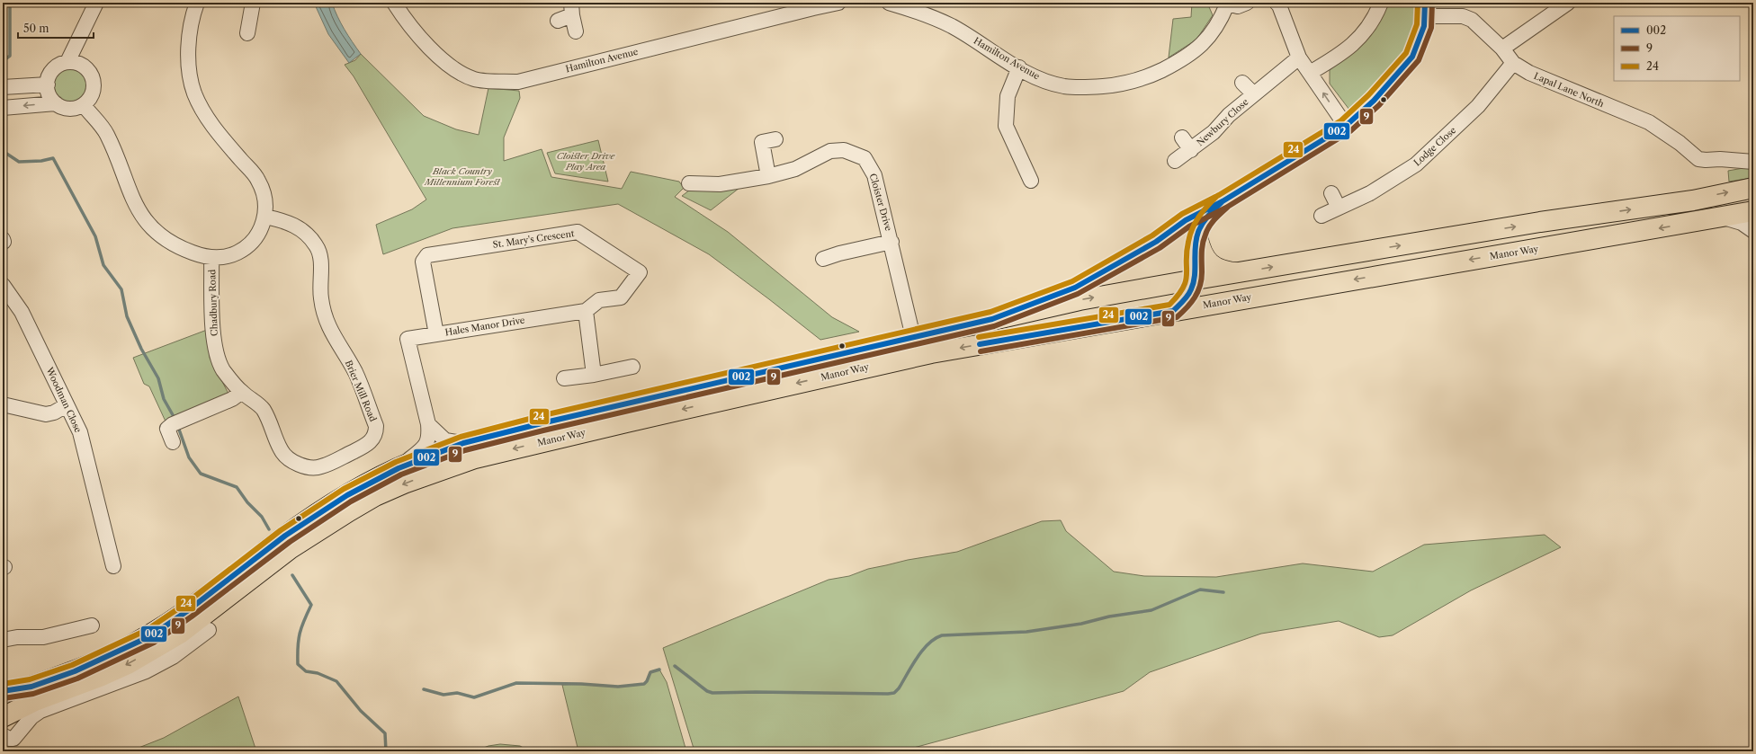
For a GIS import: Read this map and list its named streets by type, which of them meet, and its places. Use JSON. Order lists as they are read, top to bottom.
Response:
{
  "streets": {
    "highway": ["Manor Way"],
    "street": [
      "Hamilton Avenue",
      "Lapal Lane North",
      "Newbury Close",
      "Lodge Close",
      "Cloister Drive",
      "St. Mary's Crescent",
      "Chadbury Road",
      "Hales Manor Drive",
      "Brier Mill Road",
      "Woodman Close"
    ]
  },
  "crossings": [
    ["Lapal Lane North", "Lodge Close"],
    ["Cloister Drive", "Manor Way"],
    ["St. Mary's Crescent", "Hales Manor Drive"],
    ["Manor Way", "Hales Manor Drive"],
    ["Chadbury Road", "Brier Mill Road"]
  ],
  "parks": ["Cloister Drive Play Area", "Black Country Millennium Forest"],
  "lines": ["transit line 002", "transit line 9", "transit line 24"],
  "legend": ["002", "9", "24"],
  "scale_bar": "50 m"
}
